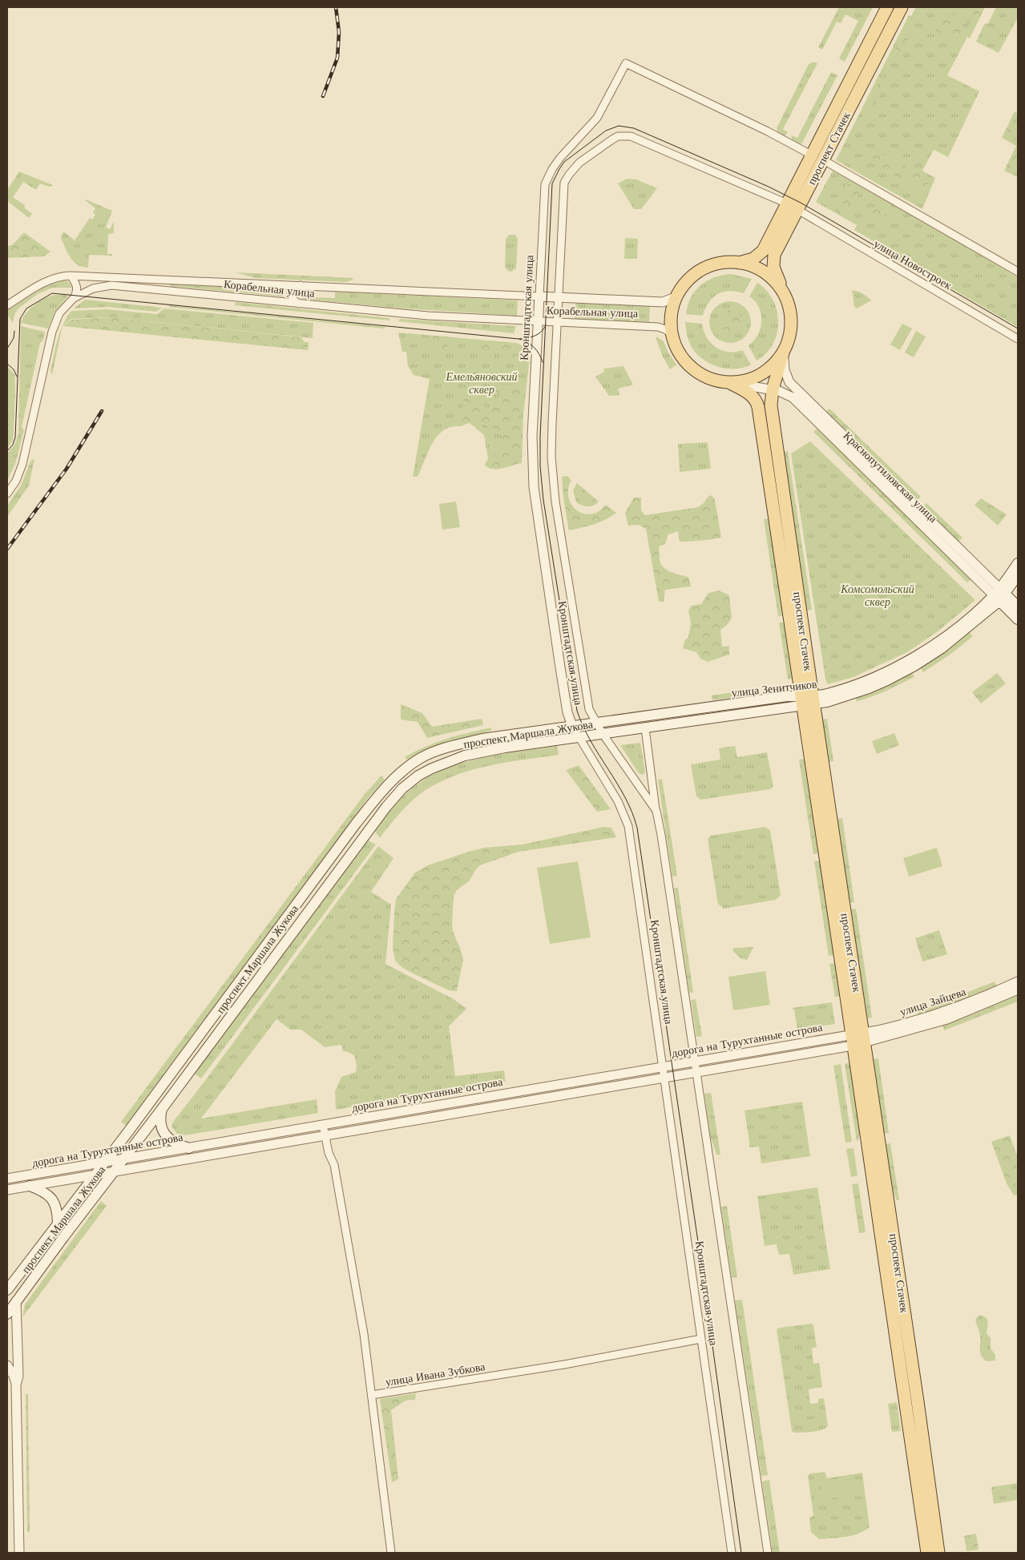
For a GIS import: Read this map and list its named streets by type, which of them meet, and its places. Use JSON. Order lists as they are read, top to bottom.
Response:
{
  "streets": {
    "main road": [
      "проспект Стачек",
      "Краснопутиловская улица",
      "улица Зенитчиков",
      "проспект Маршала Жукова"
    ],
    "street": [
      "улица Новостроек",
      "Корабельная улица",
      "Кронштадтская улица",
      "улица Зайцева",
      "дорога на Турухтанные острова",
      "улица Ивана Зубкова"
    ]
  },
  "crossings": [
    ["проспект Стачек", "улица Новостроек"],
    ["проспект Стачек", "Корабельная улица"],
    ["проспект Стачек", "Кронштадтская улица"],
    ["проспект Стачек", "Краснопутиловская улица"],
    ["проспект Стачек", "улица Зенитчиков"],
    ["проспект Стачек", "улица Зайцева"],
    ["проспект Стачек", "дорога на Турухтанные острова"],
    ["улица Новостроек", "Кронштадтская улица"],
    ["Корабельная улица", "Кронштадтская улица"],
    ["Корабельная улица", "Краснопутиловская улица"],
    ["Кронштадтская улица", "улица Зенитчиков"],
    ["Кронштадтская улица", "проспект Маршала Жукова"],
    ["Кронштадтская улица", "дорога на Турухтанные острова"],
    ["Кронштадтская улица", "улица Ивана Зубкова"],
    ["Краснопутиловская улица", "улица Зенитчиков"],
    ["улица Зенитчиков", "проспект Маршала Жукова"],
    ["проспект Маршала Жукова", "дорога на Турухтанные острова"],
    ["улица Зайцева", "дорога на Турухтанные острова"],
    ["дорога на Турухтанные острова", "улица Ивана Зубкова"]
  ],
  "parks": ["Емельяновский сквер", "Комсомольский сквер"]
}
